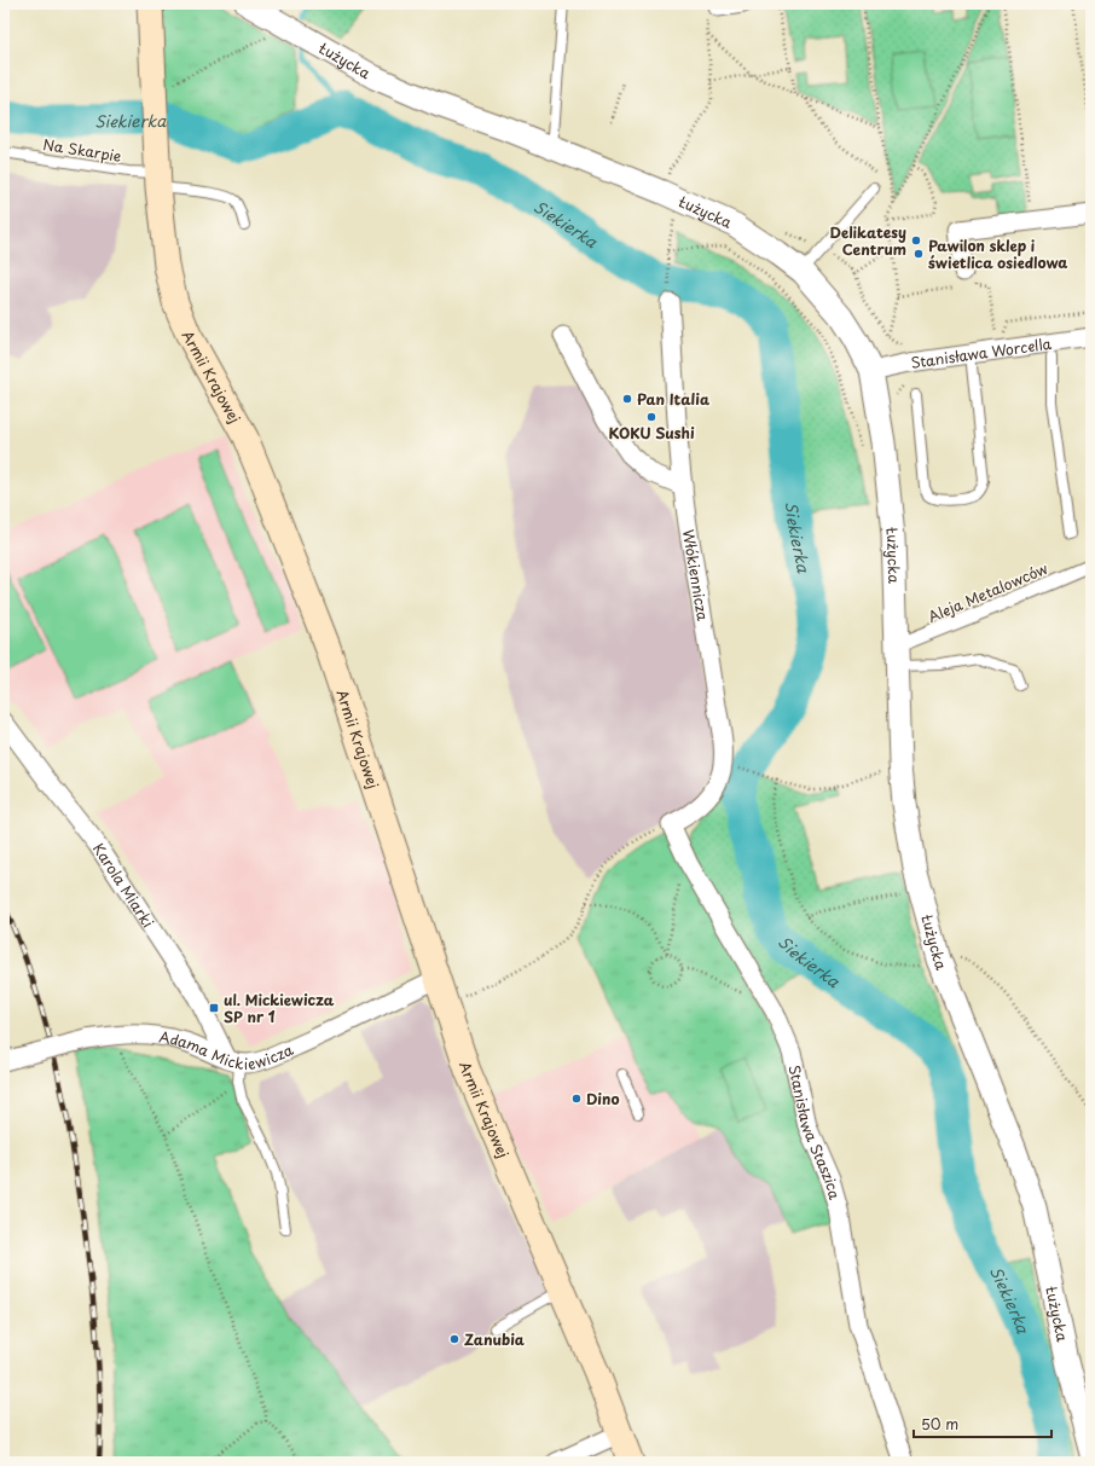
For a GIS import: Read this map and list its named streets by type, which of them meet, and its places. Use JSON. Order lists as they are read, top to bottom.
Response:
{
  "streets": {
    "main road": ["Armii Krajowej"],
    "street": [
      "Łużycka",
      "Stanisława Worcella",
      "Włókiennicza",
      "Aleja Metalowców",
      "Karola Miarki",
      "Adama Mickiewicza",
      "Stanisława Staszica"
    ],
    "lane": ["Na Skarpie"]
  },
  "crossings": [
    ["Łużycka", "Stanisława Worcella"],
    ["Łużycka", "Aleja Metalowców"],
    ["Na Skarpie", "Armii Krajowej"],
    ["Armii Krajowej", "Adama Mickiewicza"],
    ["Włókiennicza", "Stanisława Staszica"],
    ["Karola Miarki", "Adama Mickiewicza"]
  ],
  "water": ["Siekierka"],
  "places": {
    "other": [
      "Delikatesy Centrum",
      "Pawilon sklep i świetlica osiedlowa",
      "Pan Italia",
      "KOKU Sushi",
      "Dino",
      "Zanubia"
    ],
    "transit": ["ul. Mickiewicza SP nr 1"]
  },
  "scale_bar": "50 m"
}
